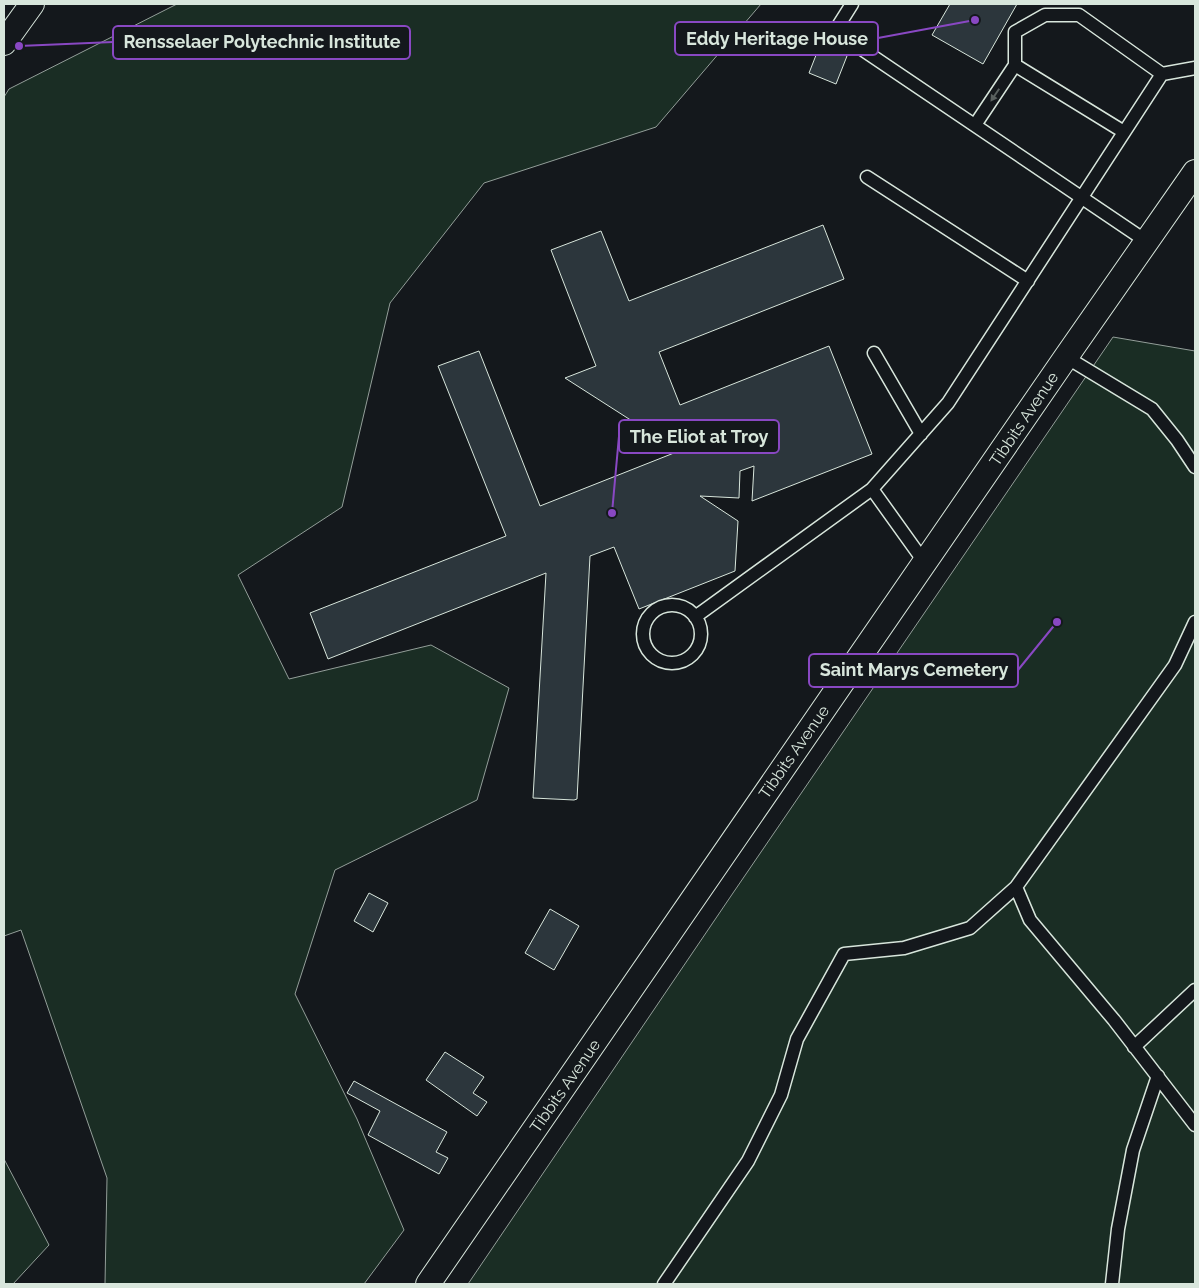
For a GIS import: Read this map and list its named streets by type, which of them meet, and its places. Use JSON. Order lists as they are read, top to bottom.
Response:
{
  "streets": {
    "street": ["Tibbits Avenue"]
  },
  "places": [
    "Eddy Heritage House",
    "Rensselaer Polytechnic Institute",
    "The Eliot at Troy",
    "Saint Marys Cemetery"
  ]
}
